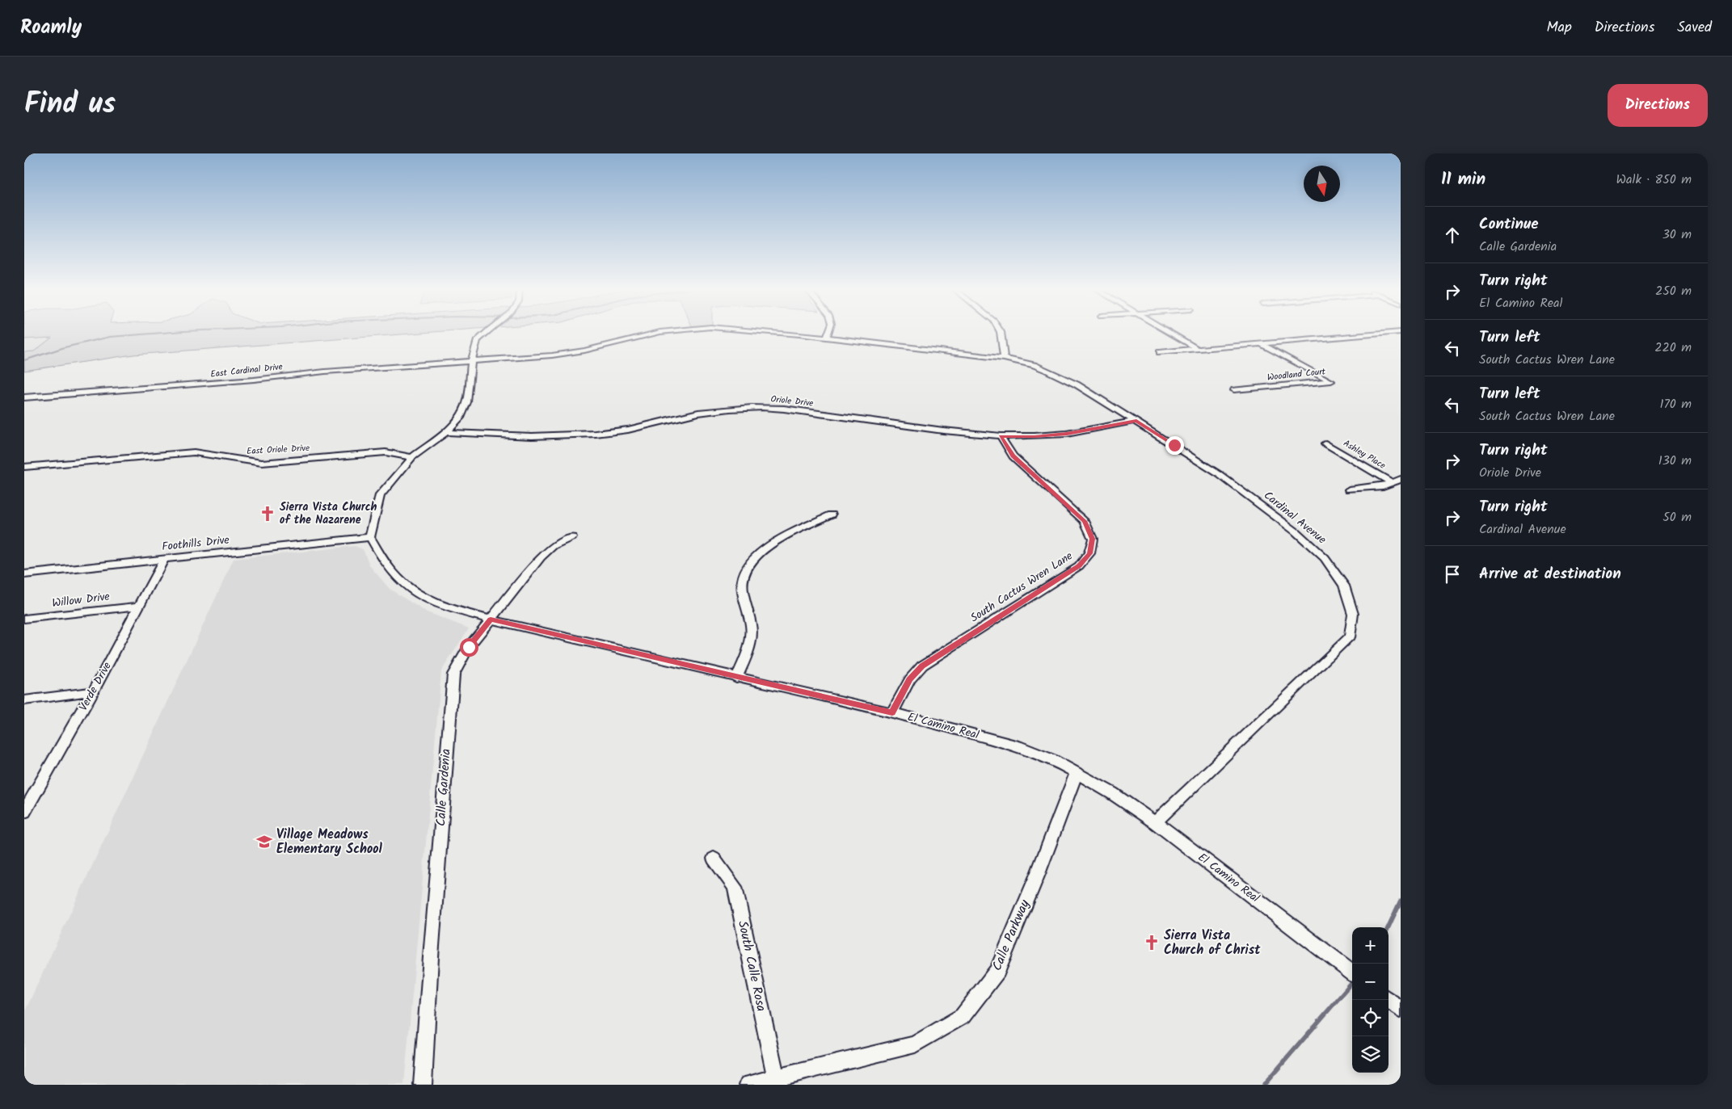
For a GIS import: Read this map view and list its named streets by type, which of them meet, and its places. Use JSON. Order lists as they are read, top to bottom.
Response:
{
  "streets": {
    "street": [
      "East Cardinal Drive",
      "Woodland Court",
      "Oriole Drive",
      "East Oriole Drive",
      "Ashley Place",
      "Cardinal Avenue",
      "Foothills Drive",
      "South Cactus Wren Lane",
      "Willow Drive",
      "Verde Drive",
      "El Camino Real",
      "Calle Gardenia",
      "Calle Parkway",
      "South Calle Rosa"
    ]
  },
  "crossings": [
    ["East Cardinal Drive", "Cardinal Avenue"],
    ["Oriole Drive", "Cardinal Avenue"],
    ["Oriole Drive", "South Cactus Wren Lane"],
    ["Cardinal Avenue", "El Camino Real"],
    ["Foothills Drive", "Verde Drive"],
    ["Foothills Drive", "El Camino Real"],
    ["South Cactus Wren Lane", "El Camino Real"],
    ["Willow Drive", "Verde Drive"],
    ["El Camino Real", "Calle Gardenia"],
    ["El Camino Real", "Calle Parkway"],
    ["Calle Parkway", "South Calle Rosa"]
  ],
  "places": {
    "church": ["Sierra Vista Church of the Nazarene", "Sierra Vista Church of Christ"],
    "school or university": ["Village Meadows Elementary School"]
  },
  "north": "bottom",
  "page": {
    "header": "Roamly",
    "nav": ["Map", "Directions", "Saved"],
    "title": "Find us",
    "buttons": "Directions",
    "heading": ["11 min", "Walk · 850 m"],
    "list": [
      ["Continue", "Calle Gardenia", "30 m"],
      ["Turn right", "El Camino Real", "250 m"],
      ["Turn left", "South Cactus Wren Lane", "220 m"],
      ["Turn left", "South Cactus Wren Lane", "170 m"],
      ["Turn right", "Oriole Drive", "130 m"],
      ["Turn right", "Cardinal Avenue", "50 m"],
      "Arrive at destination"
    ],
    "map_buttons": ["+", "−"]
  }
}
